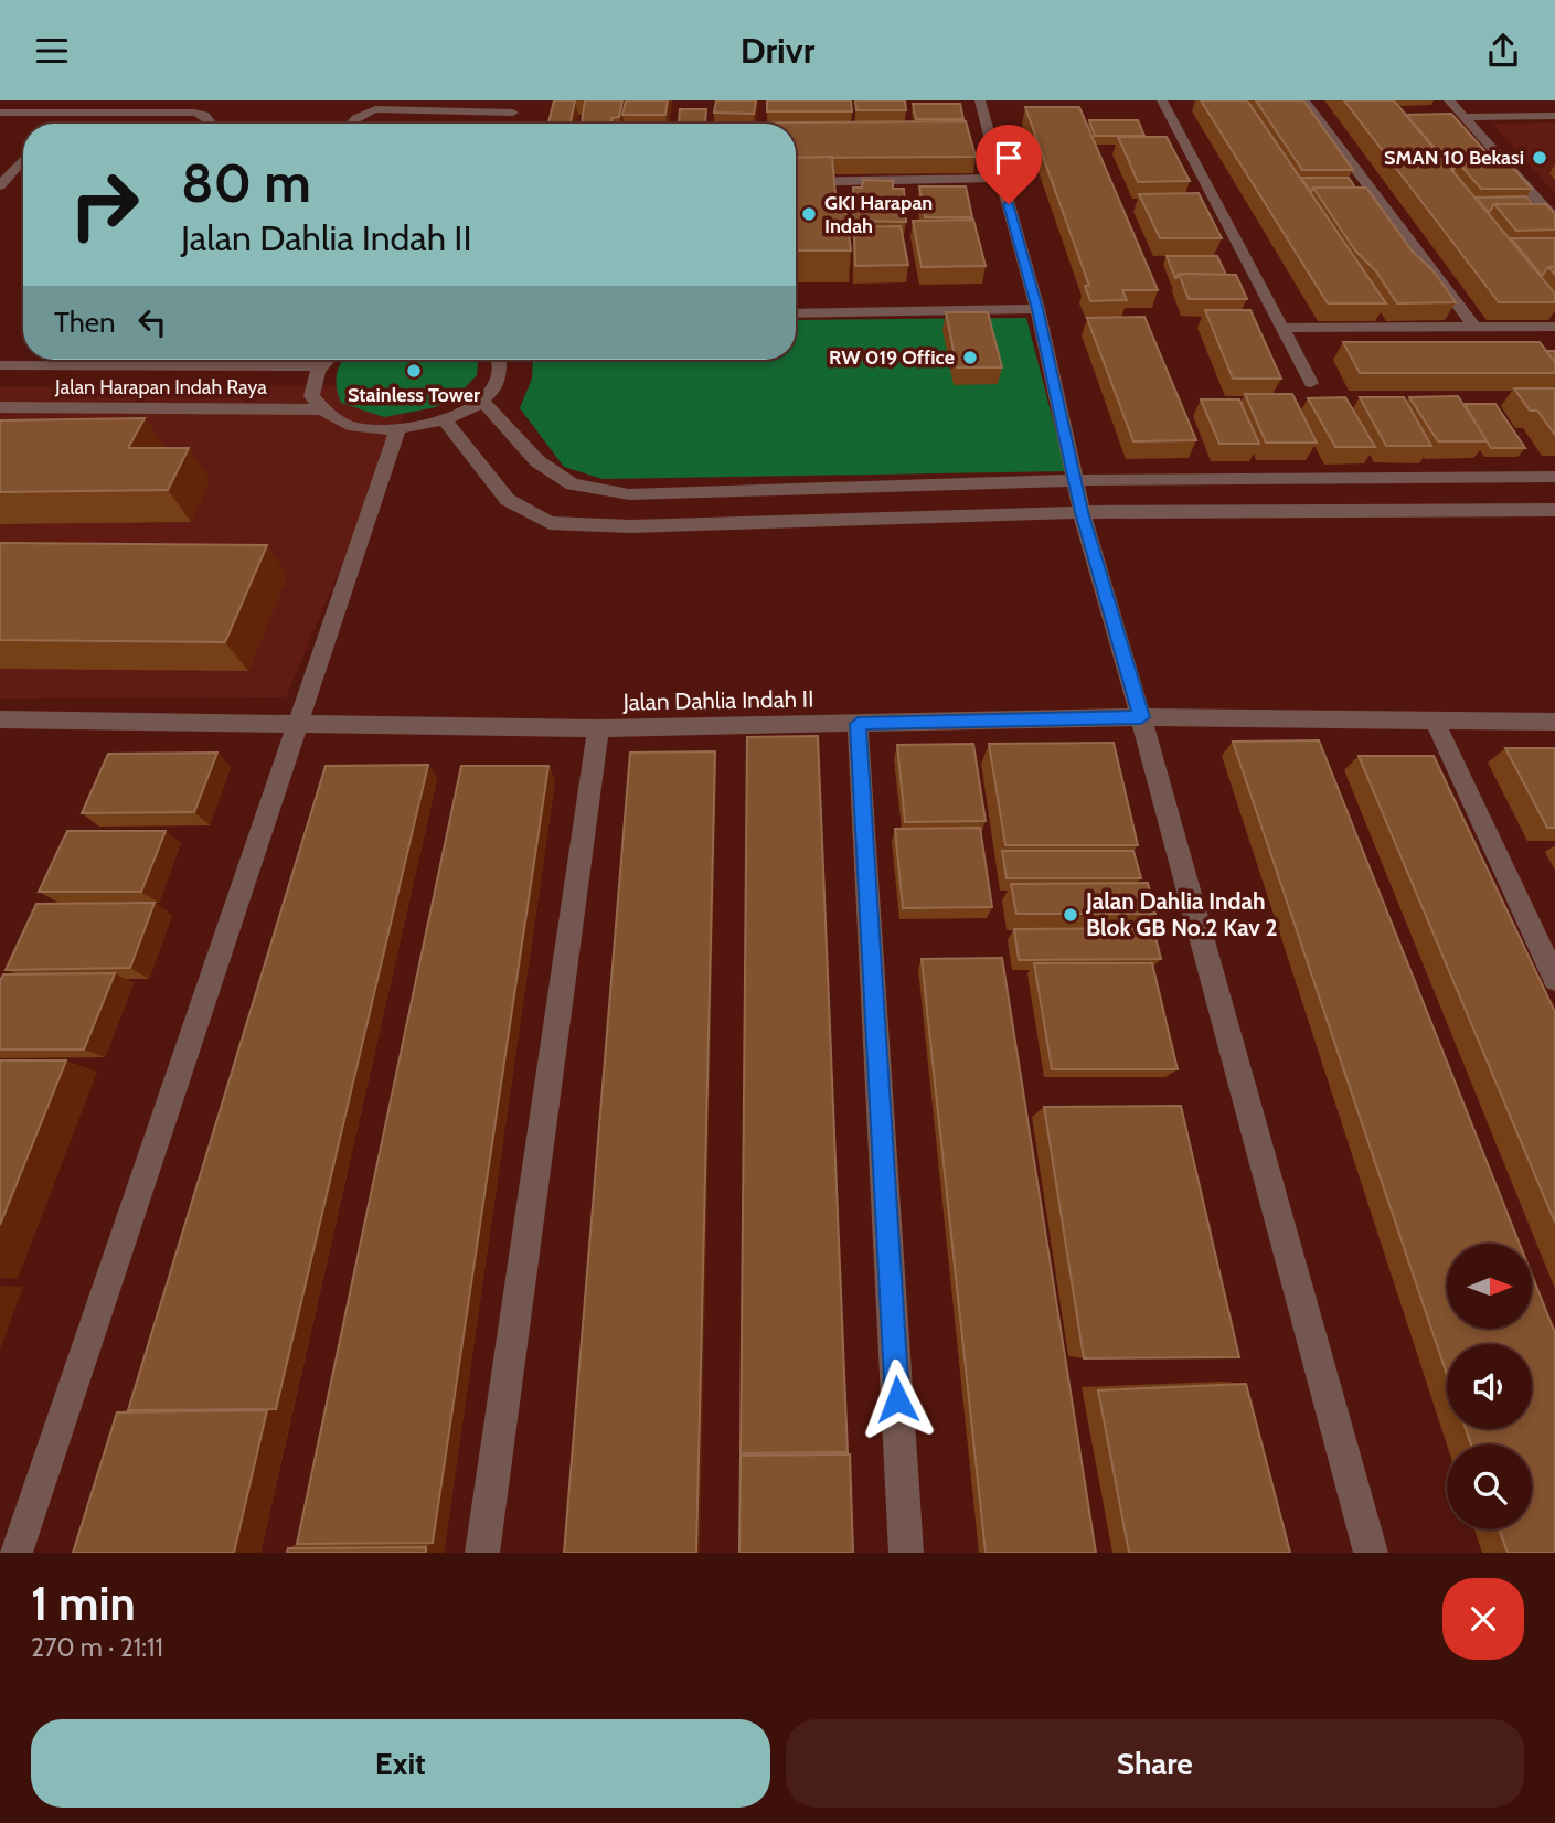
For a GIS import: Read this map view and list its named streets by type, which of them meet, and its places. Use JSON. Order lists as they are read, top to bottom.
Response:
{
  "streets": {
    "street": ["Jalan Harapan Indah Raya", "Jalan Dahlia Indah II"]
  },
  "places": [
    "SMAN 10 Bekasi",
    "GKI Harapan Indah",
    "RW 019 Office",
    "Stainless Tower",
    "Jalan Dahlia Indah Blok GB No.2 Kav 2"
  ],
  "north": "right",
  "page": {
    "header": "Drivr",
    "turn": ["80 m", "Jalan Dahlia Indah II"],
    "then": "Then",
    "heading": ["1 min", "270 m · 21:11"],
    "buttons": ["Exit", "Share"]
  }
}
